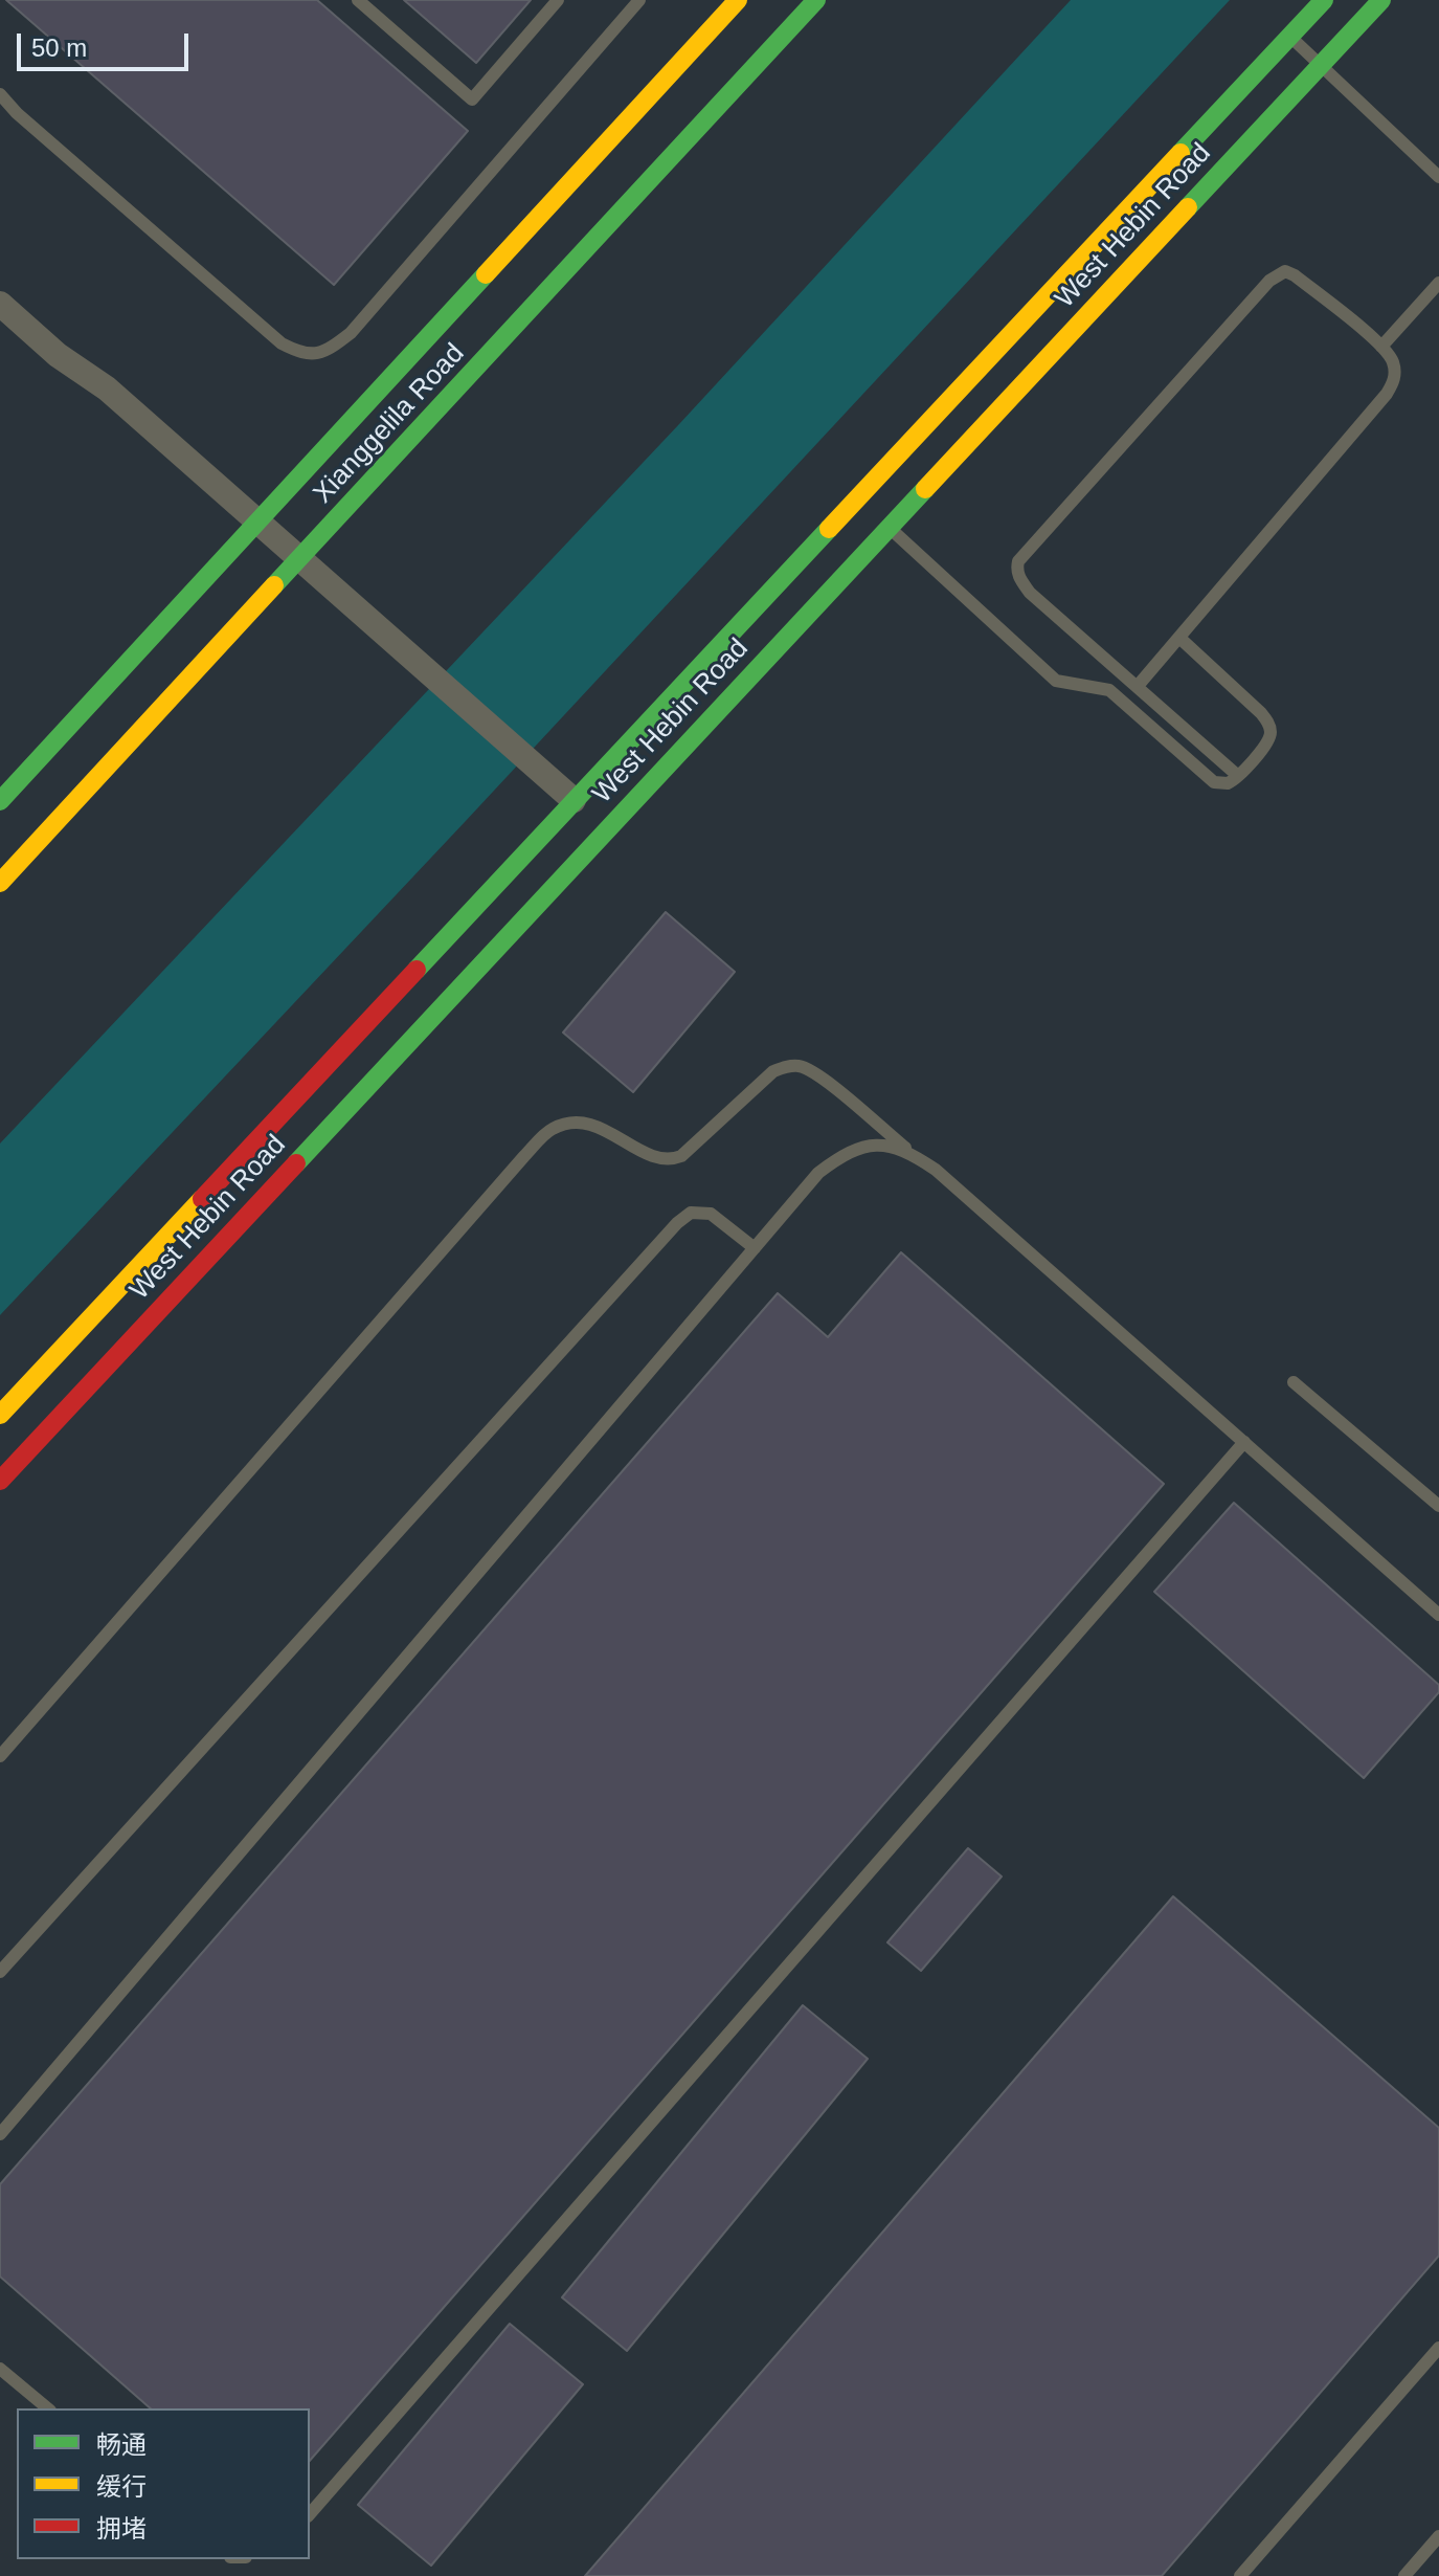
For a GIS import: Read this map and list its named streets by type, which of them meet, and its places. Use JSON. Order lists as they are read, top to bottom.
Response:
{
  "streets": {
    "street": ["West Hebin Road", "Xianggelila Road"]
  },
  "legend": ["畅通", "缓行", "拥堵"],
  "scale_bar": "50 m"
}
